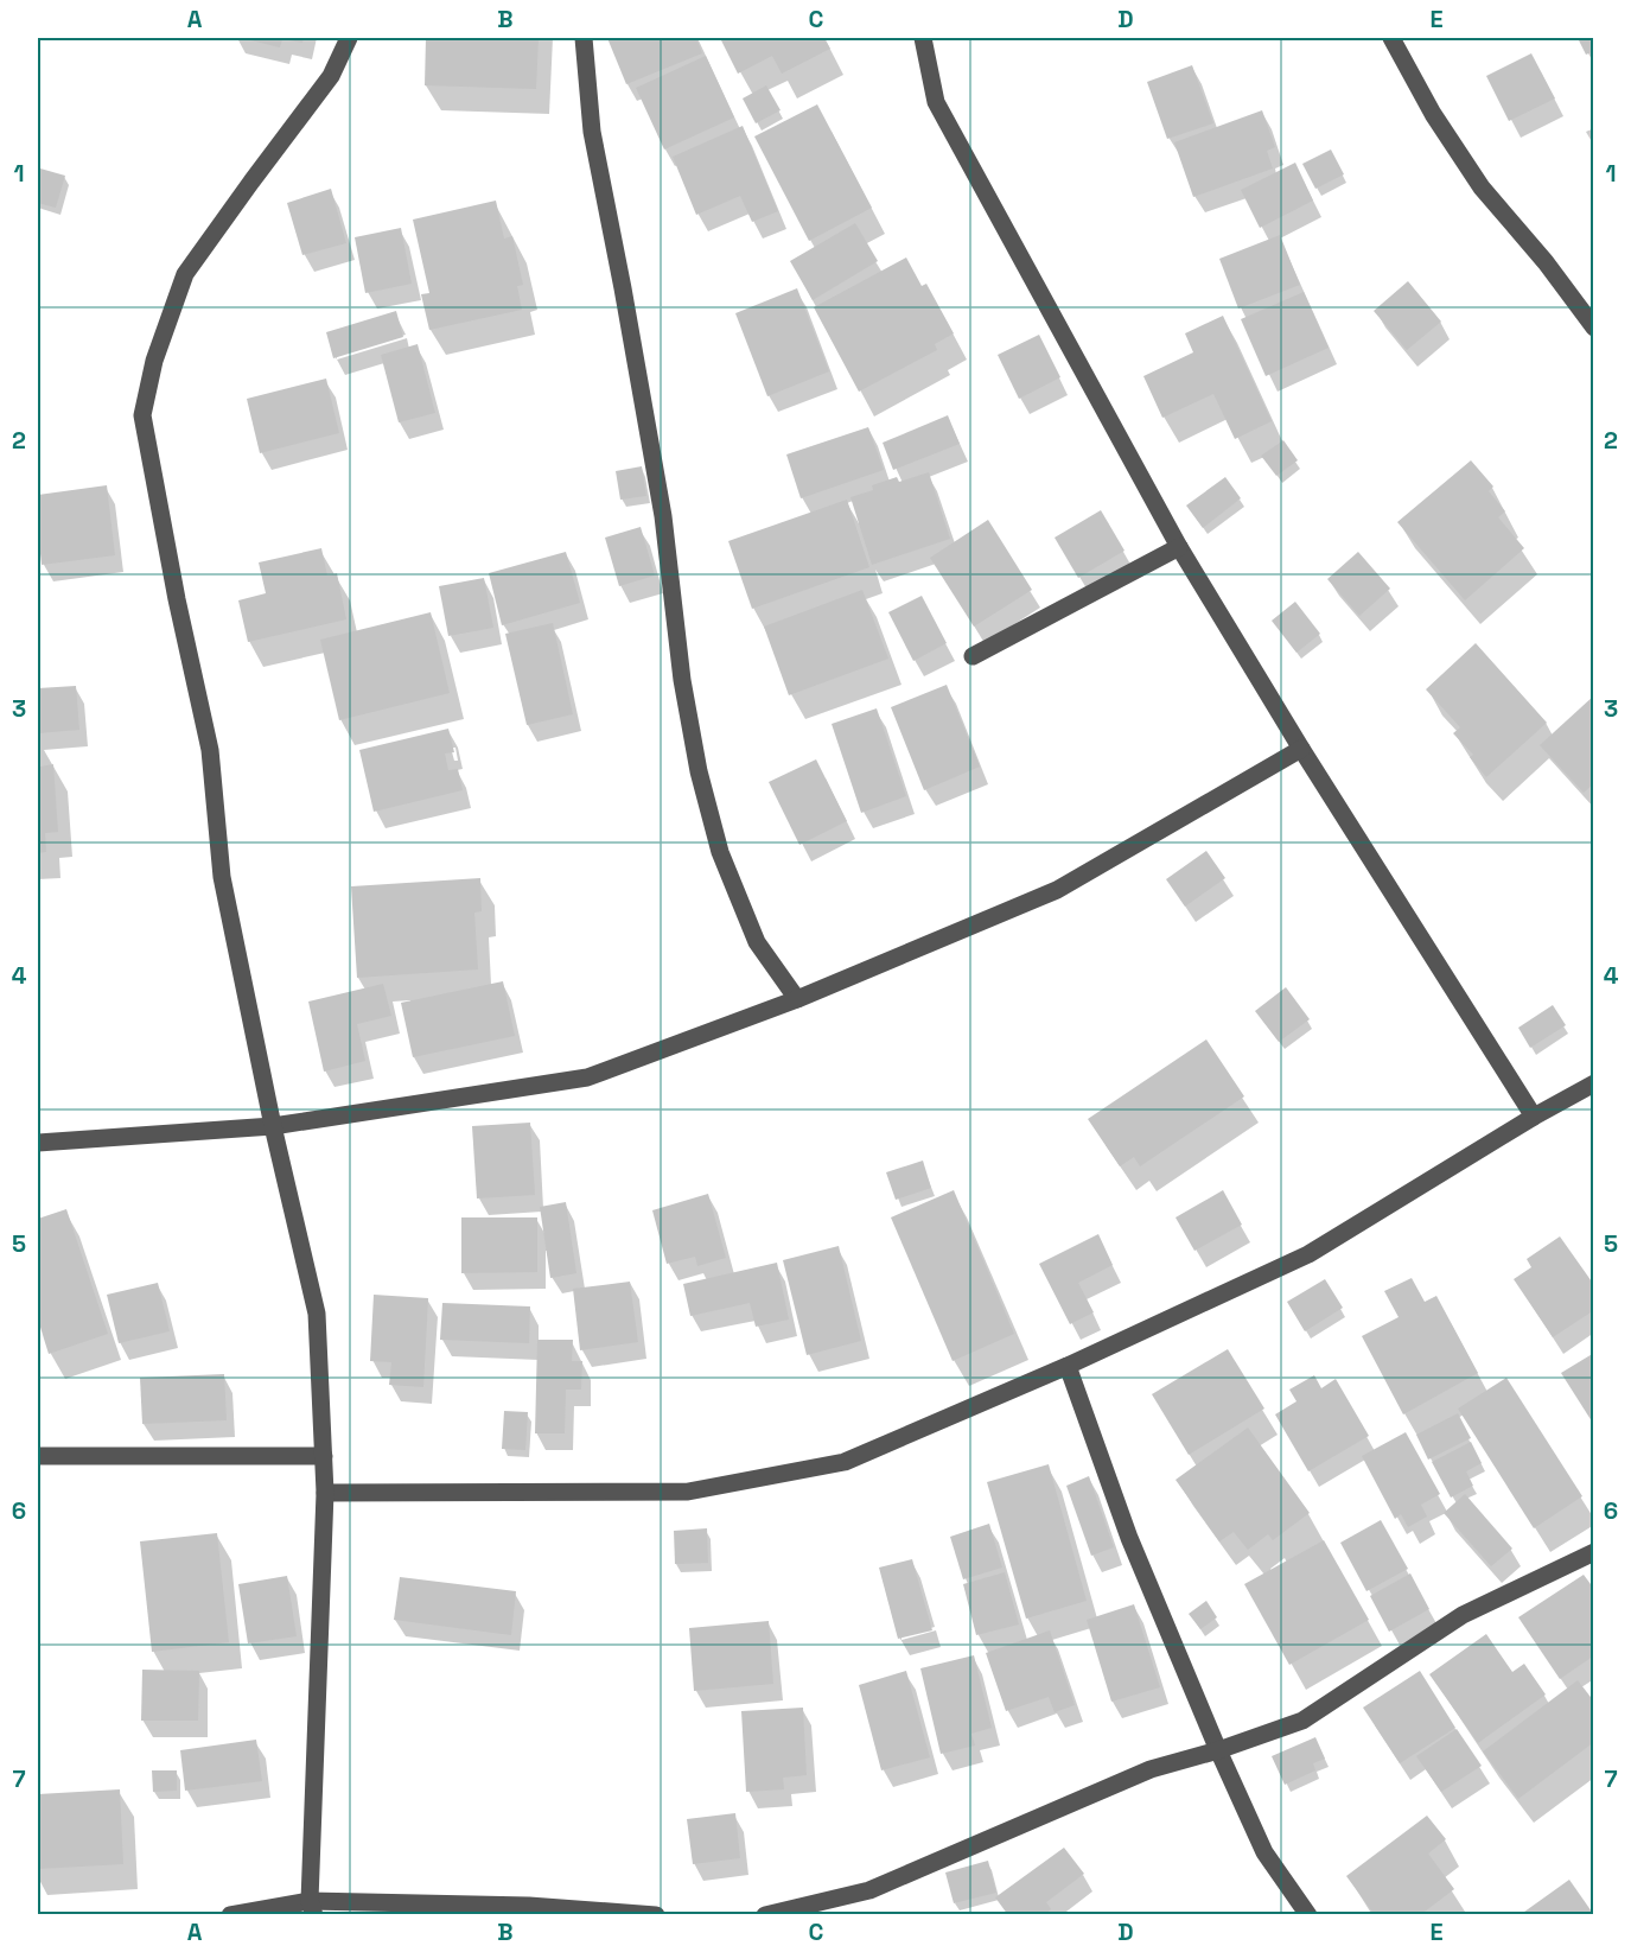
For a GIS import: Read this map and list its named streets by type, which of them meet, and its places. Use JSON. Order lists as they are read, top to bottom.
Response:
{
  "grid": {
    "columns": [
      "A",
      "B",
      "C",
      "D",
      "E"
    ],
    "rows": [
      "1",
      "2",
      "3",
      "4",
      "5",
      "6",
      "7"
    ]
  }
}
